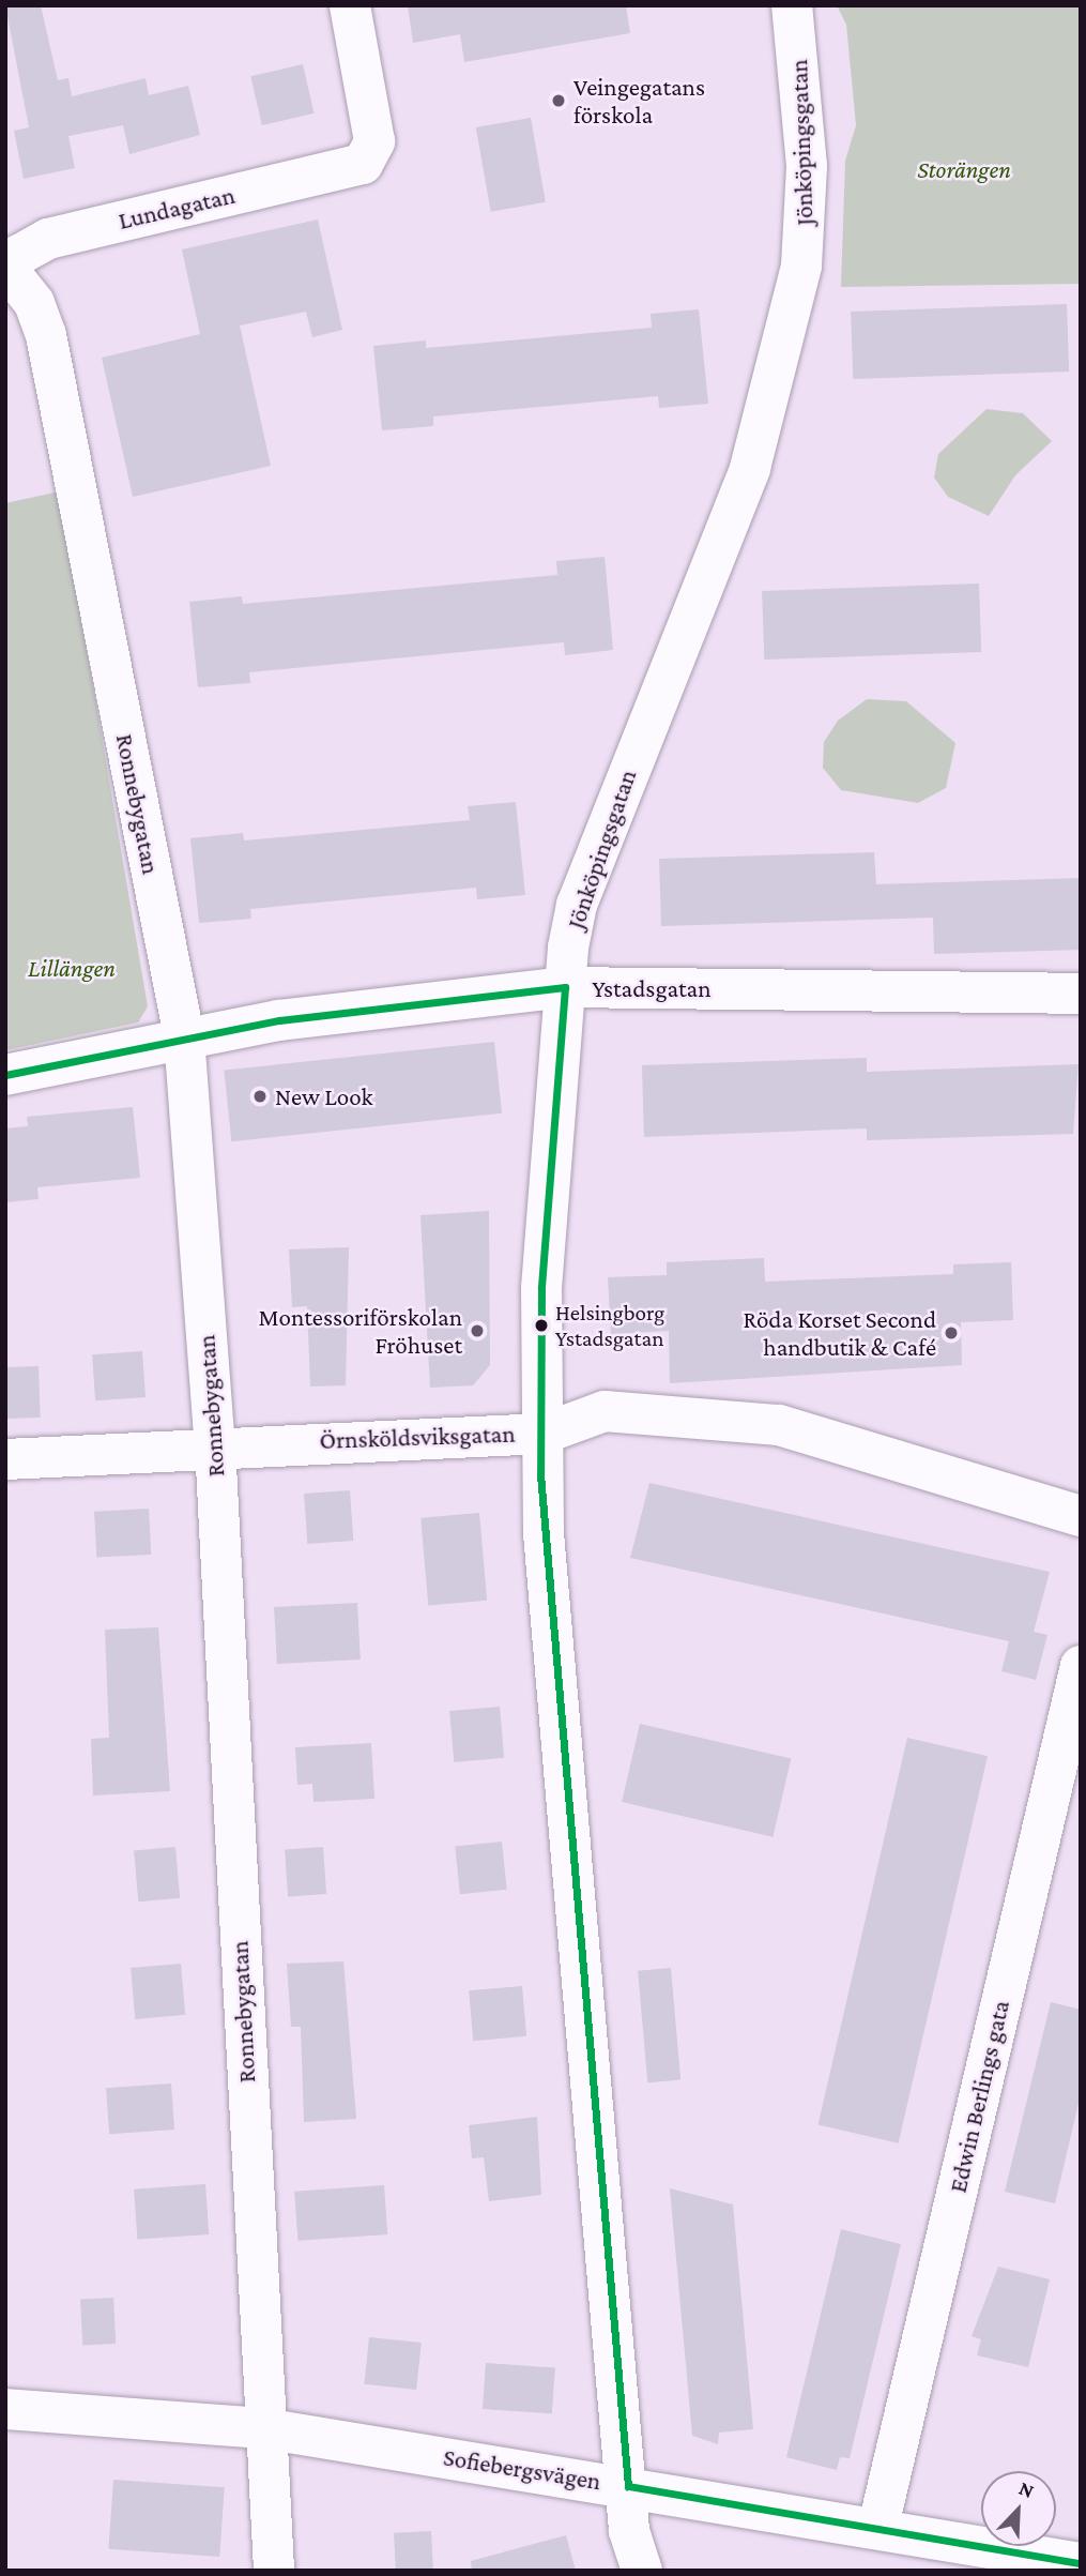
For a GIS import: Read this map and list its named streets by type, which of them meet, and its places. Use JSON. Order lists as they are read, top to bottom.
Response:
{
  "streets": {
    "street": [
      "Jönköpingsgatan",
      "Lundagatan",
      "Ronnebygatan",
      "Ystadsgatan",
      "Örnsköldsviksgatan",
      "Edwin Berlings gata",
      "Sofiebergsvägen"
    ]
  },
  "crossings": [
    ["Jönköpingsgatan", "Ystadsgatan"],
    ["Jönköpingsgatan", "Örnsköldsviksgatan"],
    ["Jönköpingsgatan", "Sofiebergsvägen"],
    ["Lundagatan", "Ronnebygatan"],
    ["Ronnebygatan", "Ystadsgatan"],
    ["Ronnebygatan", "Örnsköldsviksgatan"],
    ["Ronnebygatan", "Sofiebergsvägen"],
    ["Edwin Berlings gata", "Sofiebergsvägen"]
  ],
  "parks": ["Storängen", "Lillängen"],
  "places": [
    "Veingegatans förskola",
    "New Look",
    "Helsingborg Ystadsgatan",
    "Montessoriförskolan Fröhuset",
    "Röda Korset Second handbutik & Café"
  ],
  "north": "top right"
}
